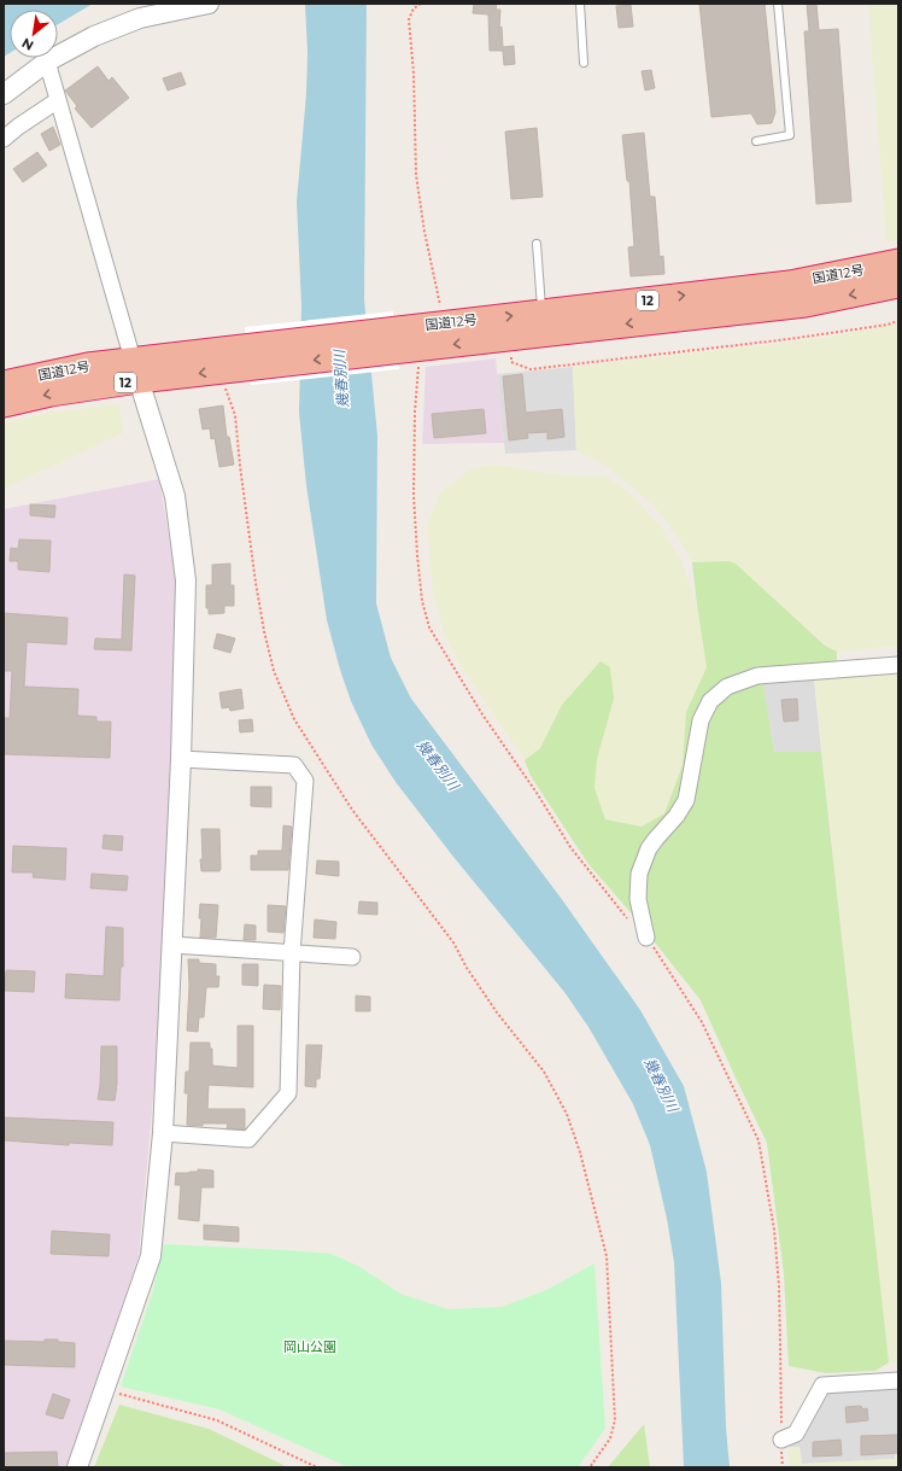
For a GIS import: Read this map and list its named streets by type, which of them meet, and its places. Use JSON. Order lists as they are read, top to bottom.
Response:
{
  "streets": {
    "highway": ["国道12号", "12"]
  },
  "water": ["幾春別川"],
  "parks": ["岡山公園"],
  "north": "bottom left"
}
